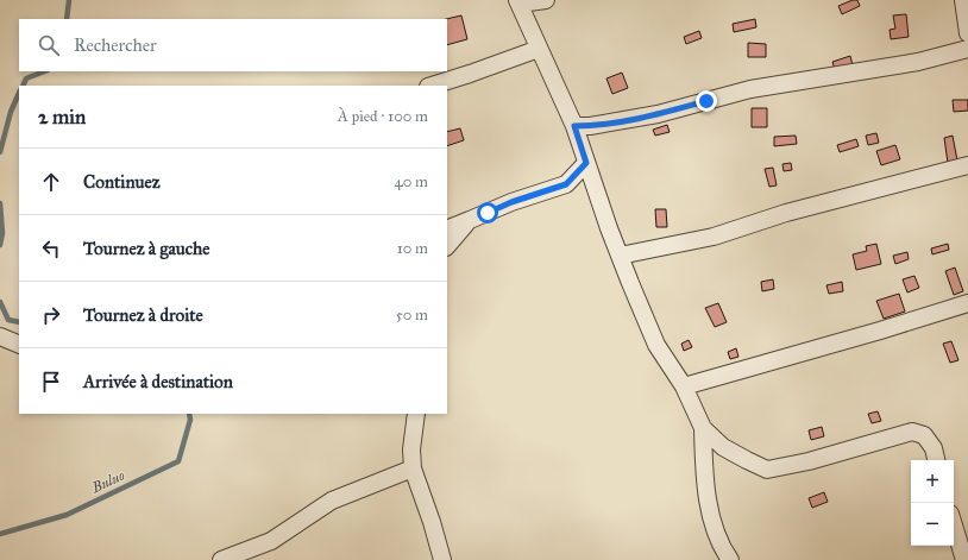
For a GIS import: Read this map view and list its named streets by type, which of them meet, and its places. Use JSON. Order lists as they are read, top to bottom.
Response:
{
  "water": ["Buluo"],
  "page": {
    "search": "Rechercher",
    "heading": ["2 min", "À pied · 100 m"],
    "list": [
      ["Continuez", "40 m"],
      ["Tournez à gauche", "10 m"],
      ["Tournez à droite", "50 m"],
      "Arrivée à destination"
    ],
    "map_buttons": ["+", "−"]
  }
}
